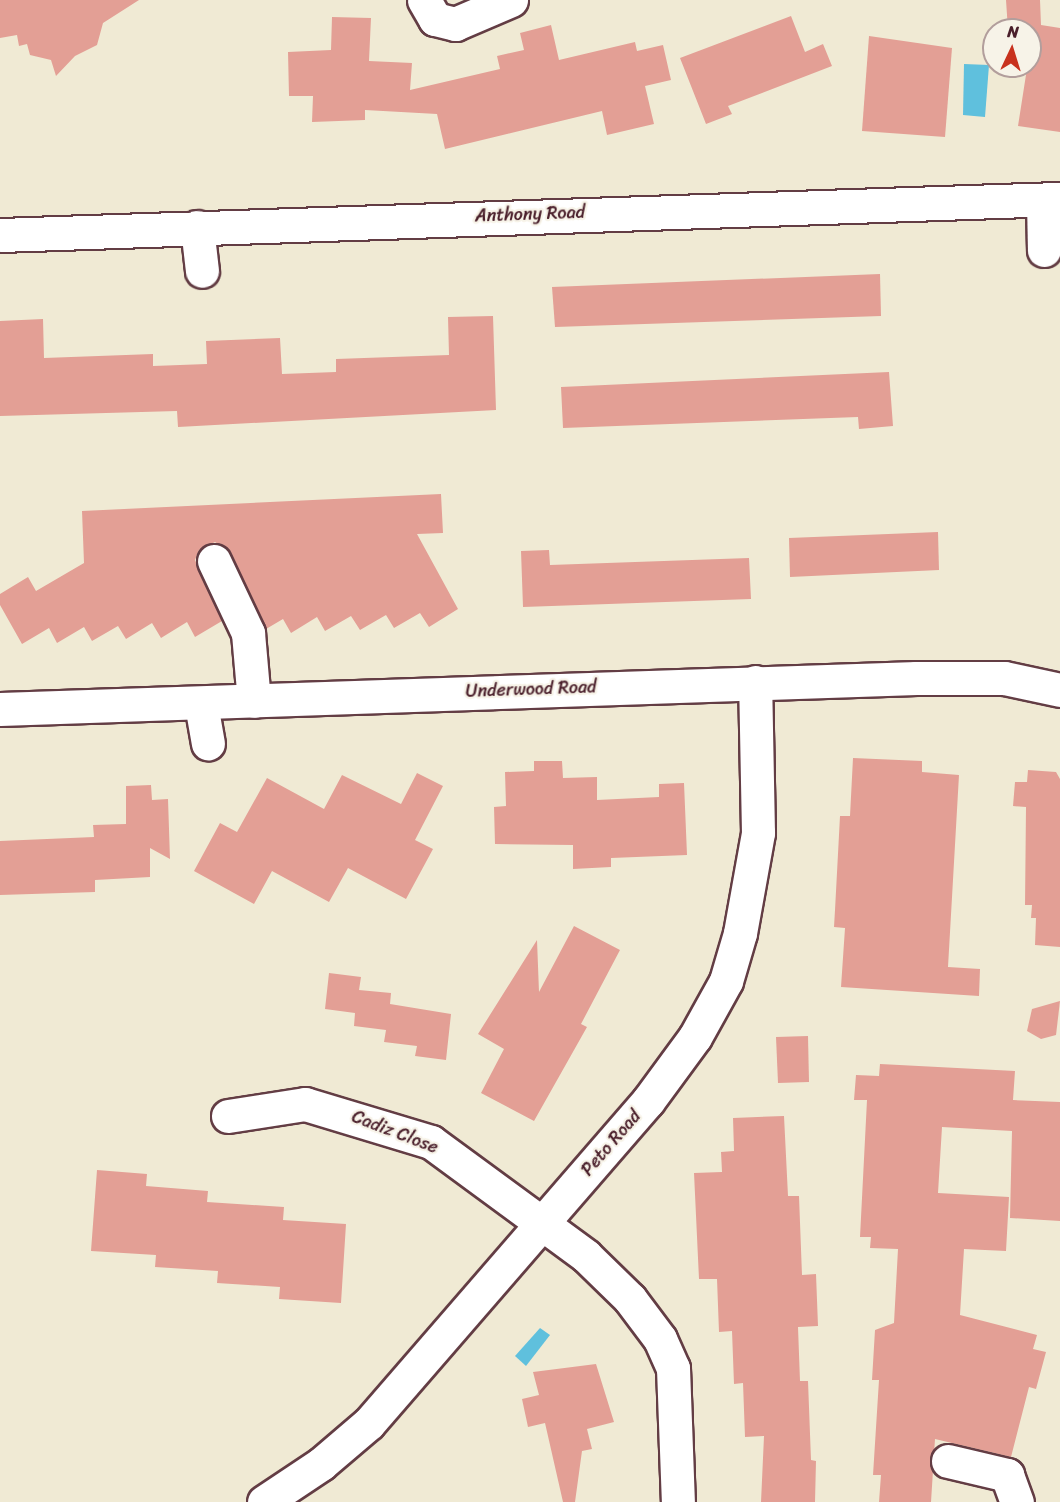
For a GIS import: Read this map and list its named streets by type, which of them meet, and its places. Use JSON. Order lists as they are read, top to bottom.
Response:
{
  "streets": {
    "street": [
      "Anthony Road",
      "Underwood Road",
      "Cadiz Close",
      "Peto Road"
    ]
  },
  "crossings": [
    ["Underwood Road", "Peto Road"],
    ["Cadiz Close", "Peto Road"]
  ],
  "north": "top"
}
